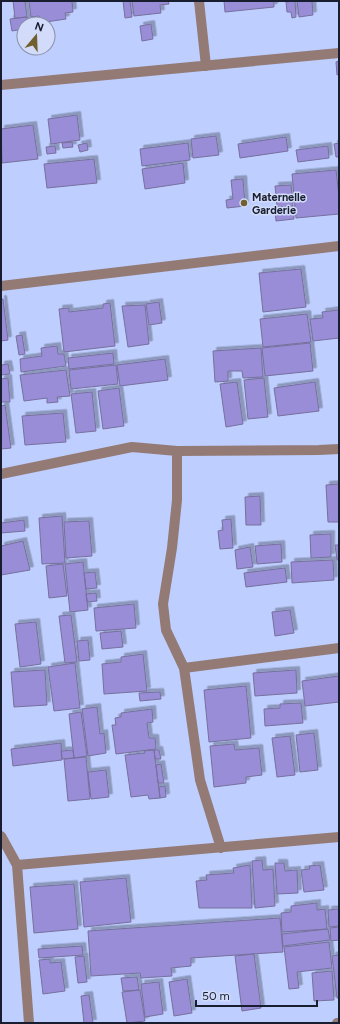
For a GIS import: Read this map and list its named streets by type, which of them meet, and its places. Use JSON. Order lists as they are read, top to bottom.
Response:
{
  "places": ["Maternelle Garderie"],
  "scale_bar": "50 m",
  "north": "top"
}
